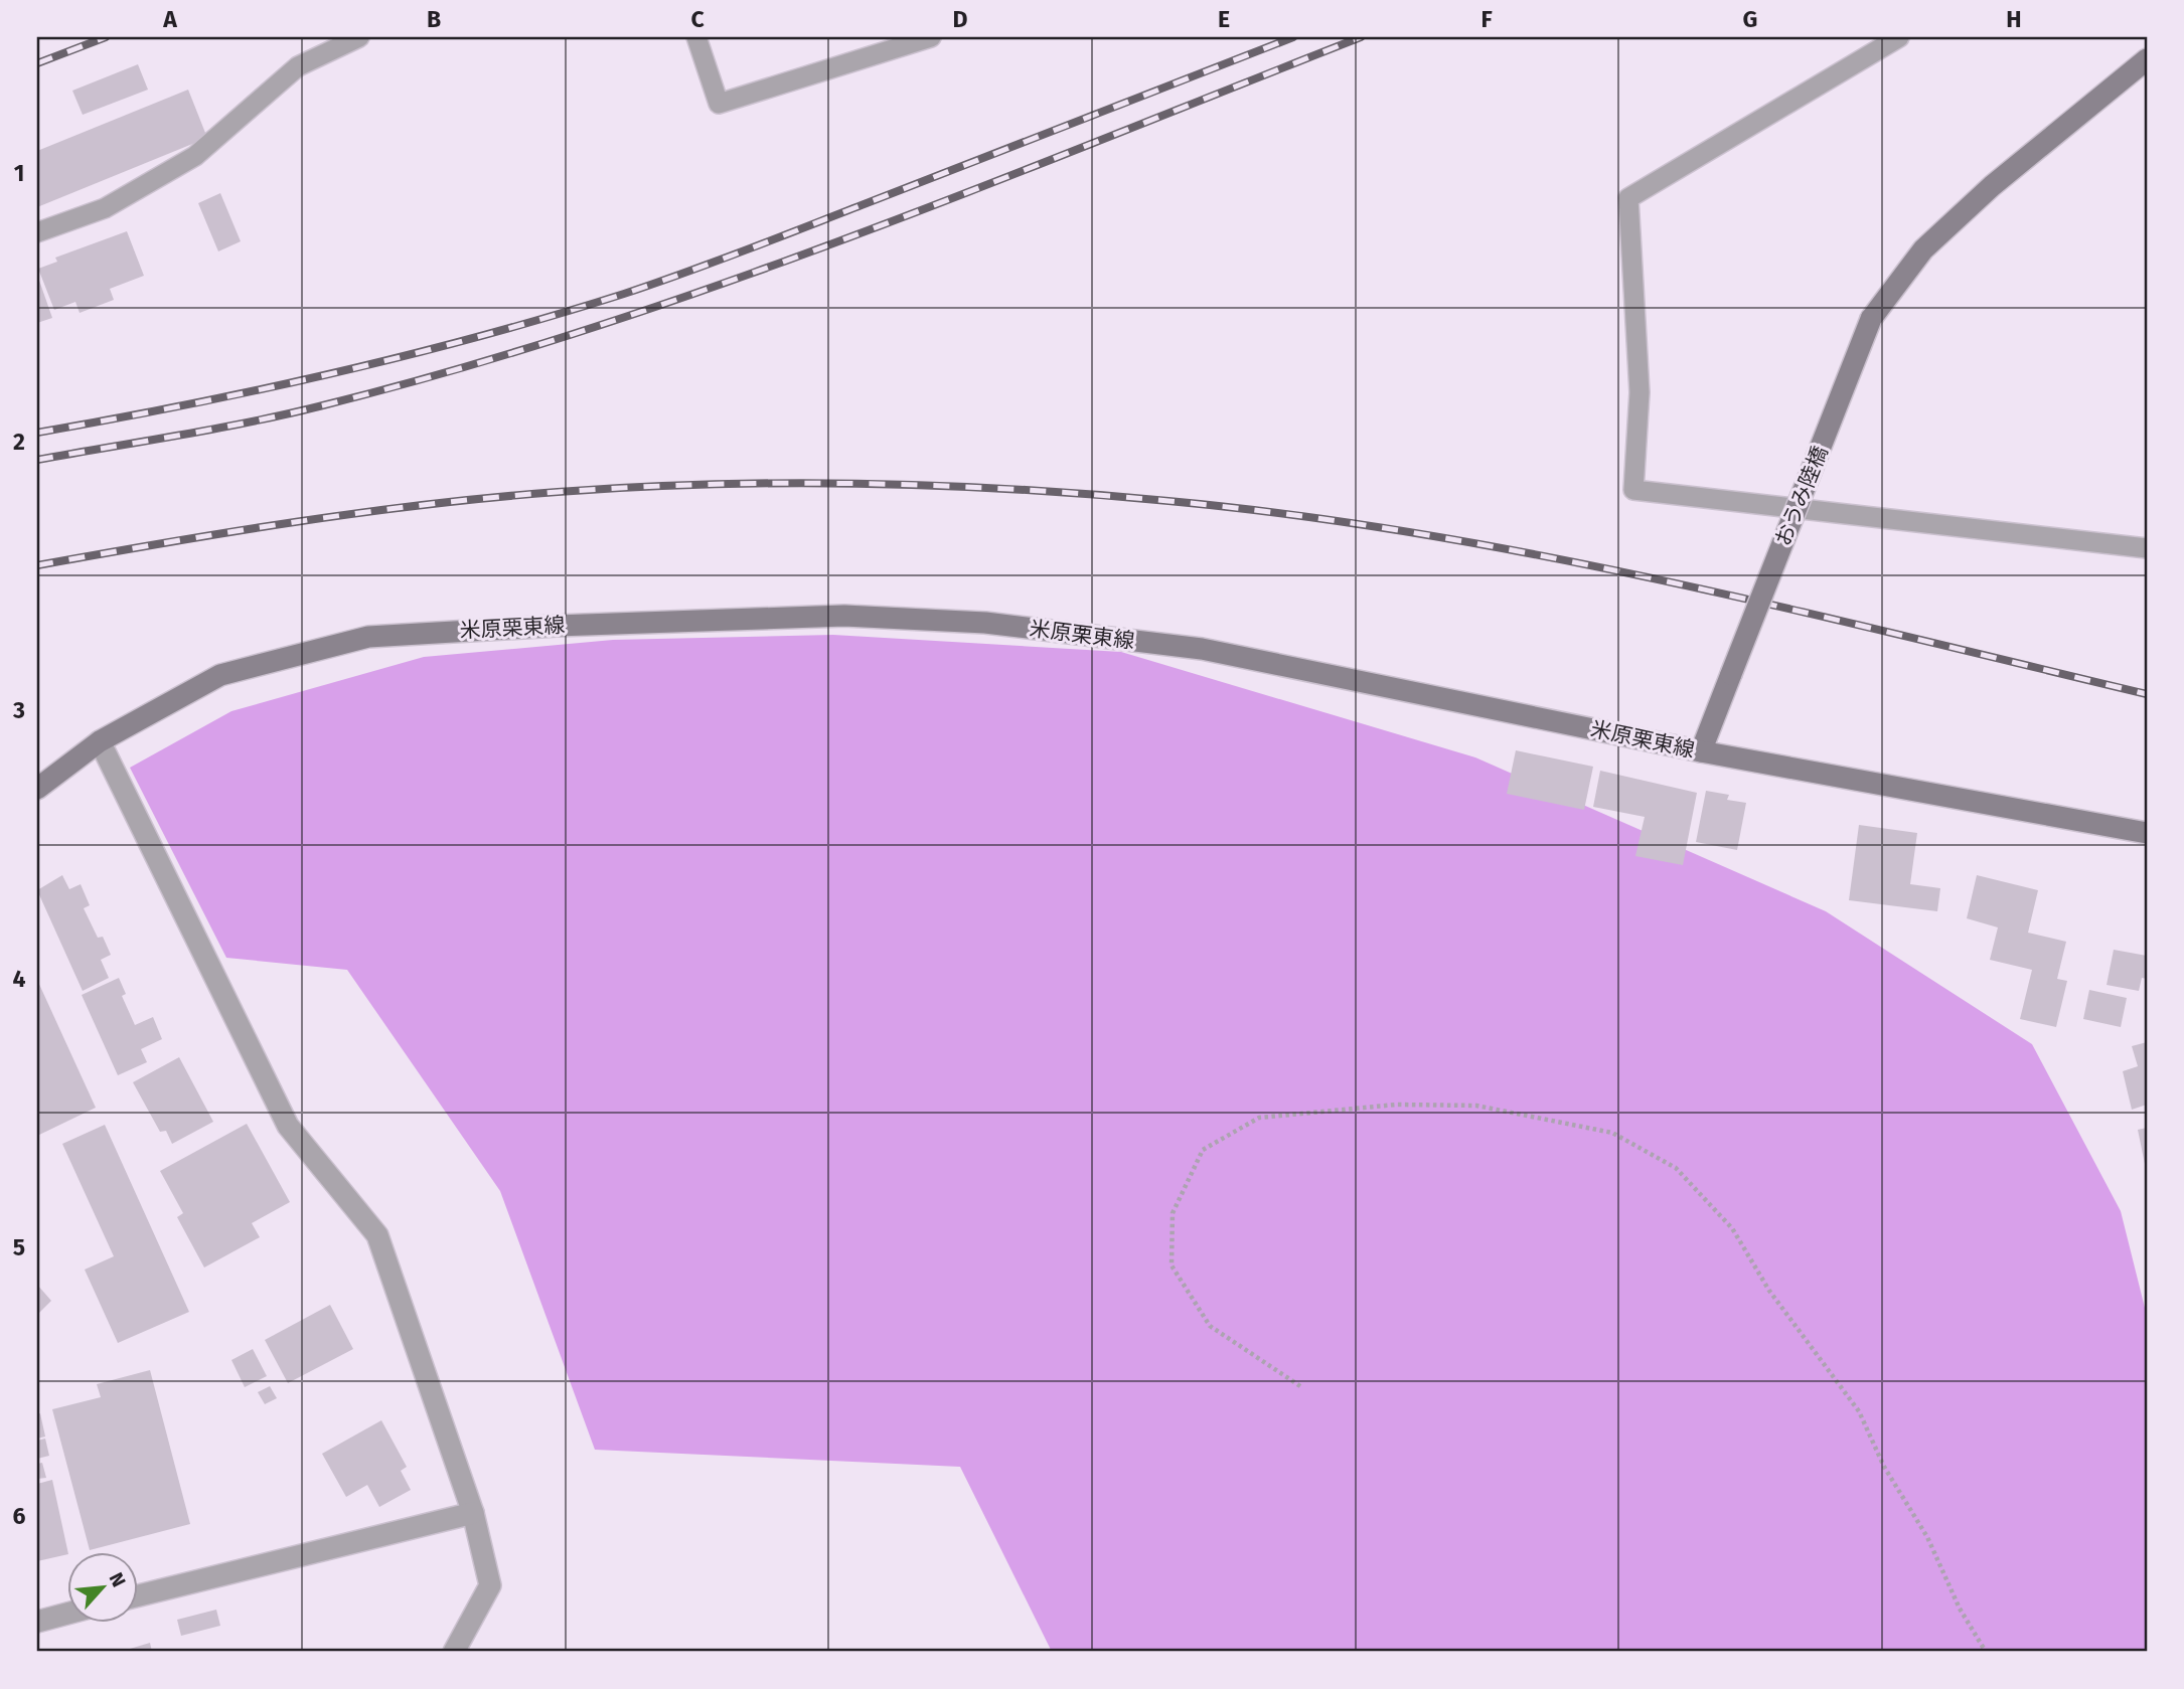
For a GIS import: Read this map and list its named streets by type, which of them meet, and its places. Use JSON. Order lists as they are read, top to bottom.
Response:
{
  "streets": {
    "main road": ["おうみ陸橋", "米原栗東線"]
  },
  "crossings": [
    ["おうみ陸橋", "米原栗東線"]
  ],
  "north": "top right",
  "grid": {
    "columns": [
      "A",
      "B",
      "C",
      "D",
      "E",
      "F",
      "G",
      "H"
    ],
    "rows": [
      "1",
      "2",
      "3",
      "4",
      "5",
      "6"
    ]
  }
}
